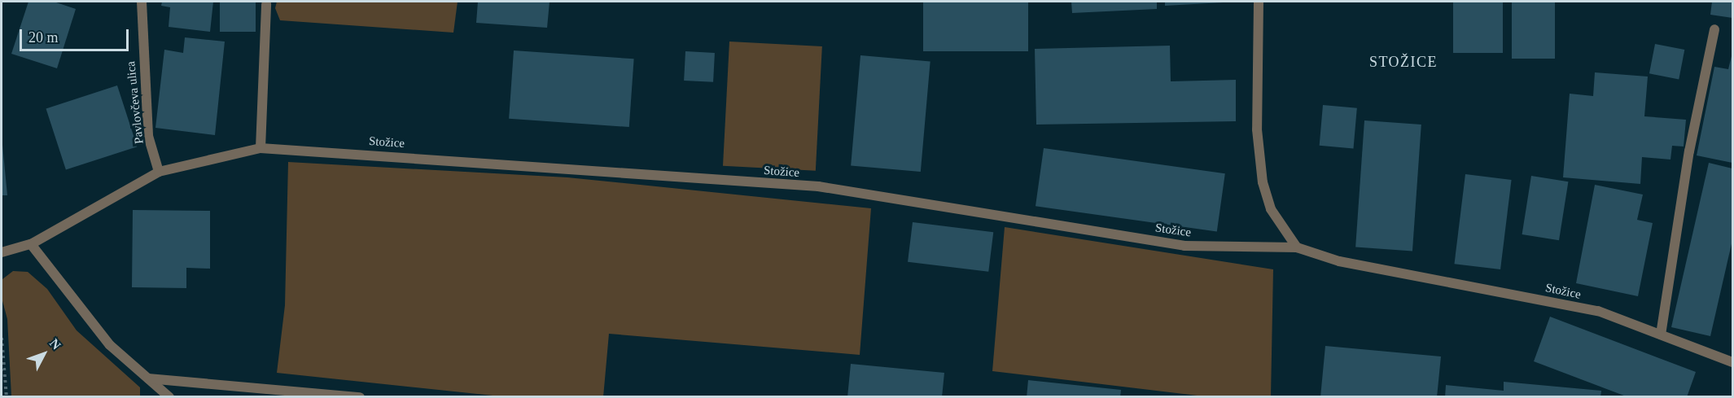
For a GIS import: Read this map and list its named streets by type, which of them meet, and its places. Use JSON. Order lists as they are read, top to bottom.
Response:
{
  "streets": {
    "street": ["Pavlovčeva ulica", "Stožice"]
  },
  "crossings": [
    ["Pavlovčeva ulica", "Stožice"]
  ],
  "districts": ["STOŽICE"],
  "scale_bar": "20 m",
  "north": "top right"
}
